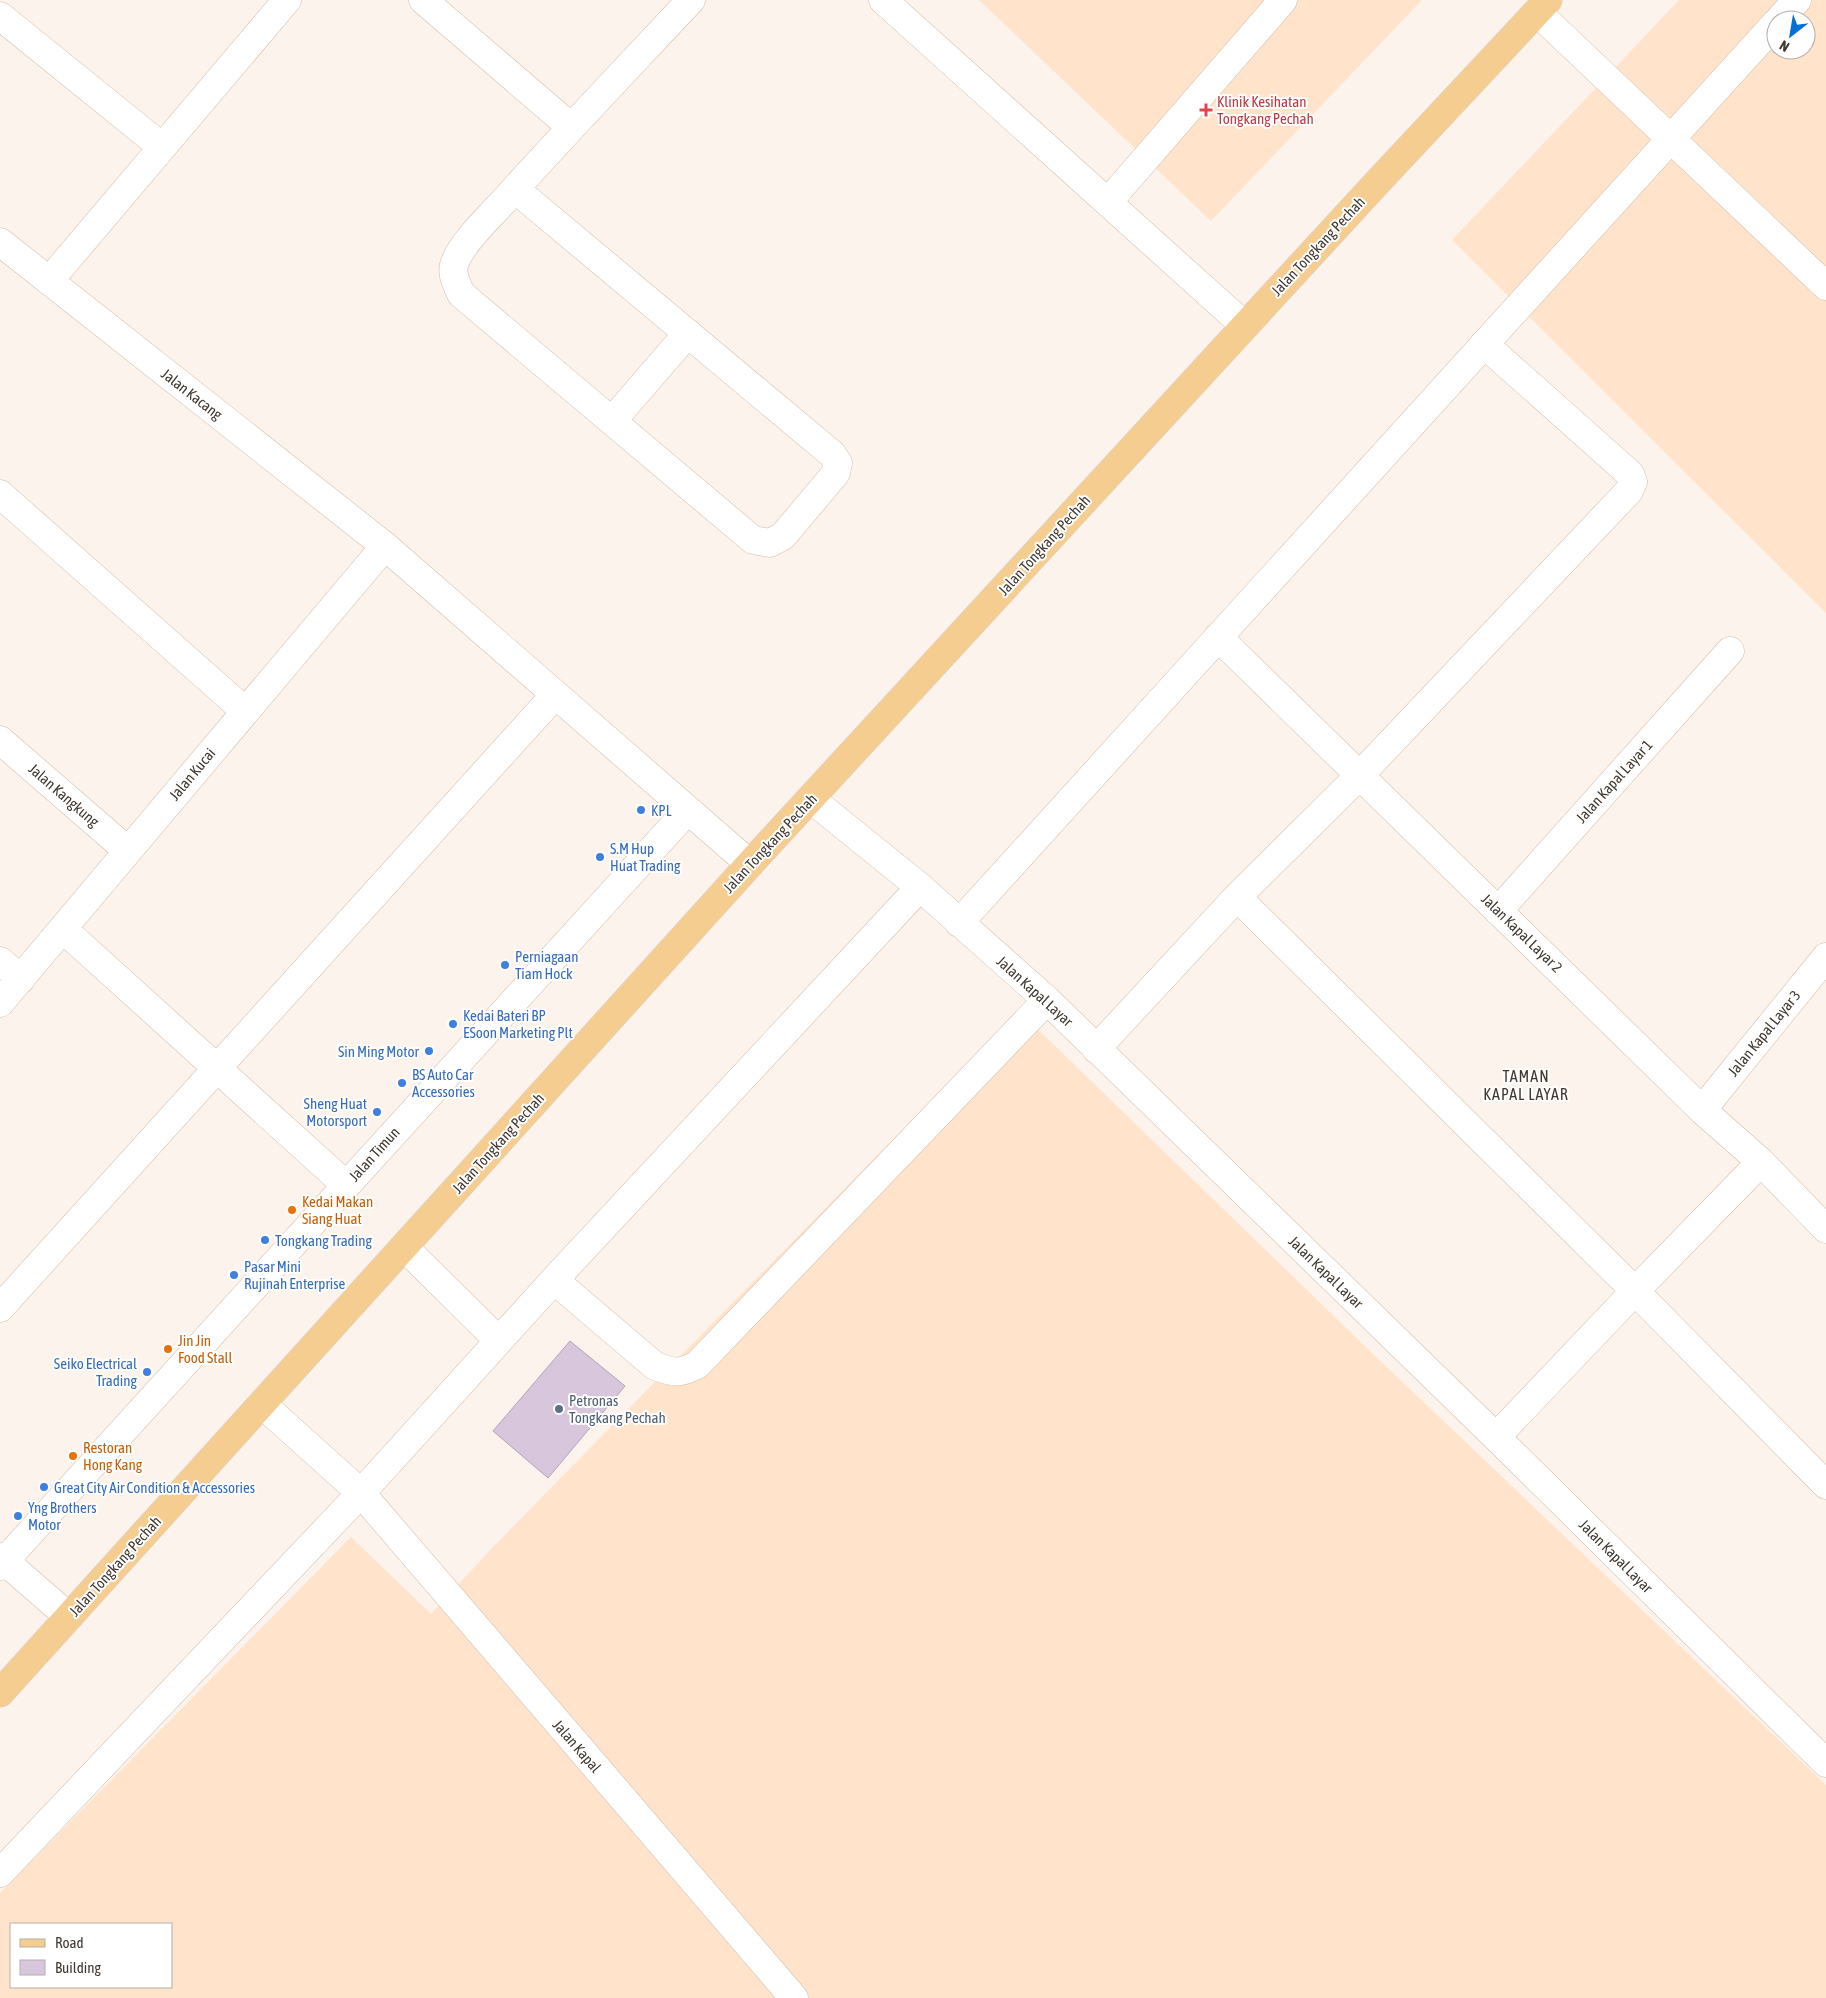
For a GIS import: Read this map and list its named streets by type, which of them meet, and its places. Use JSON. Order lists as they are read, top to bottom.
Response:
{
  "streets": {
    "main road": ["Jalan Tongkang Pechah"],
    "street": [
      "Jalan Kacang",
      "Jalan Kucai",
      "Jalan Kapal Layar 1",
      "Jalan Kangkung",
      "Jalan Kapal Layar 2",
      "Jalan Kapal Layar",
      "Jalan Kapal Layar 3",
      "Jalan Timun",
      "Jalan Kapal"
    ]
  },
  "crossings": [
    ["Jalan Tongkang Pechah", "Jalan Kacang"],
    ["Jalan Tongkang Pechah", "Jalan Kapal Layar"],
    ["Jalan Tongkang Pechah", "Jalan Kapal"],
    ["Jalan Kacang", "Jalan Kucai"],
    ["Jalan Kacang", "Jalan Timun"],
    ["Jalan Kucai", "Jalan Kangkung"],
    ["Jalan Kapal Layar 1", "Jalan Kapal Layar 2"],
    ["Jalan Kapal Layar 2", "Jalan Kapal Layar 3"]
  ],
  "districts": ["TAMAN KAPAL LAYAR"],
  "places": {
    "health": ["Klinik Kesihatan Tongkang Pechah"],
    "other": [
      "KPL",
      "S.M Hup Huat Trading",
      "Perniagaan Tiam Hock",
      "Kedai Bateri BP ESoon Marketing Plt",
      "Sin Ming Motor",
      "BS Auto Car Accessories",
      "Sheng Huat Motorsport",
      "Kedai Makan Siang Huat",
      "Tongkang Trading",
      "Pasar Mini Rujinah Enterprise",
      "Jin Jin Food Stall",
      "Seiko Electrical Trading",
      "Petronas Tongkang Pechah",
      "Restoran Hong Kang",
      "Great City Air Condition & Accessories",
      "Yng Brothers Motor"
    ]
  },
  "legend": ["Road", "Building"],
  "north": "bottom left"
}
